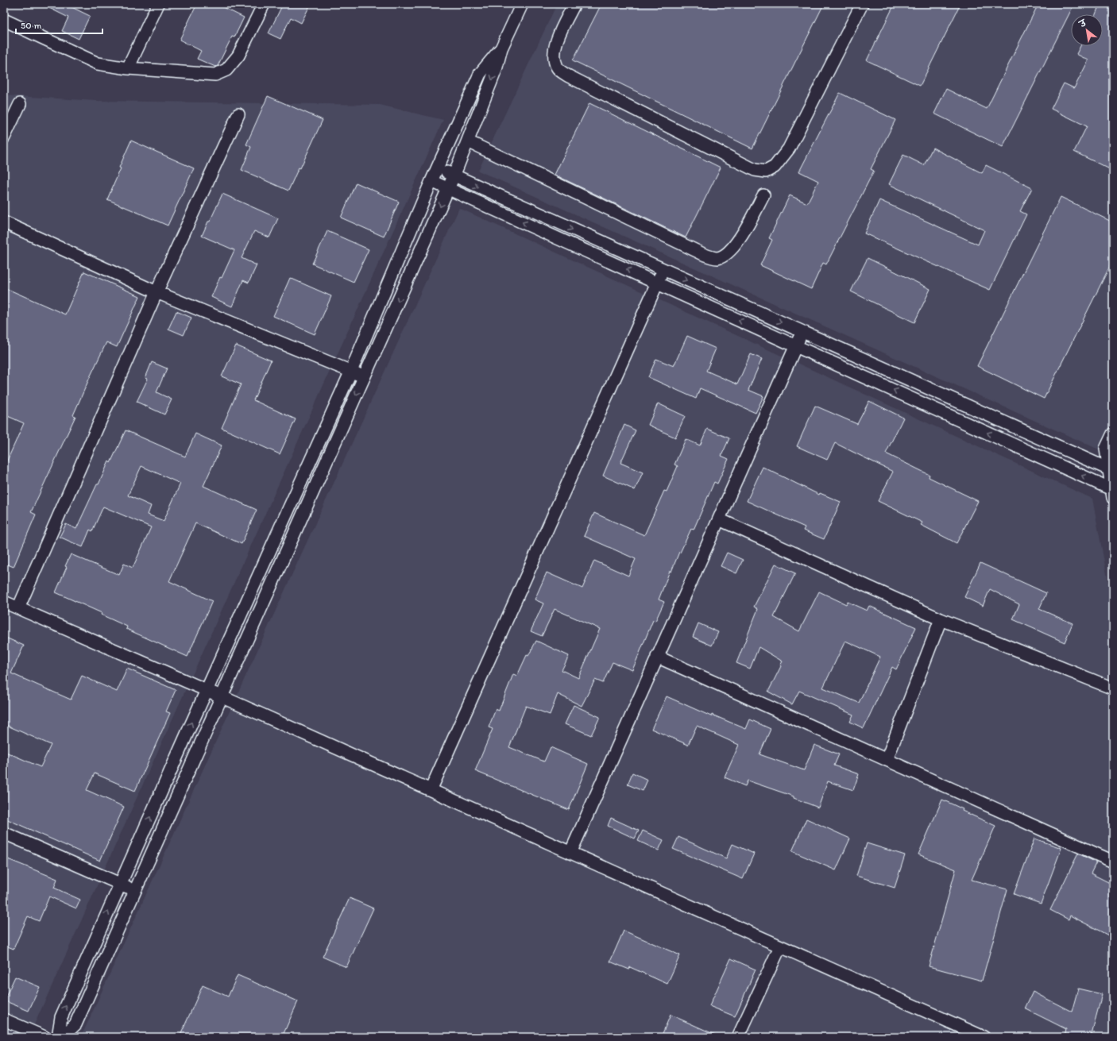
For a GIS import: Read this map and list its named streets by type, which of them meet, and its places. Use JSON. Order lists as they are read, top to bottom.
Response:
{
  "scale_bar": "50 m",
  "north": "top left"
}
